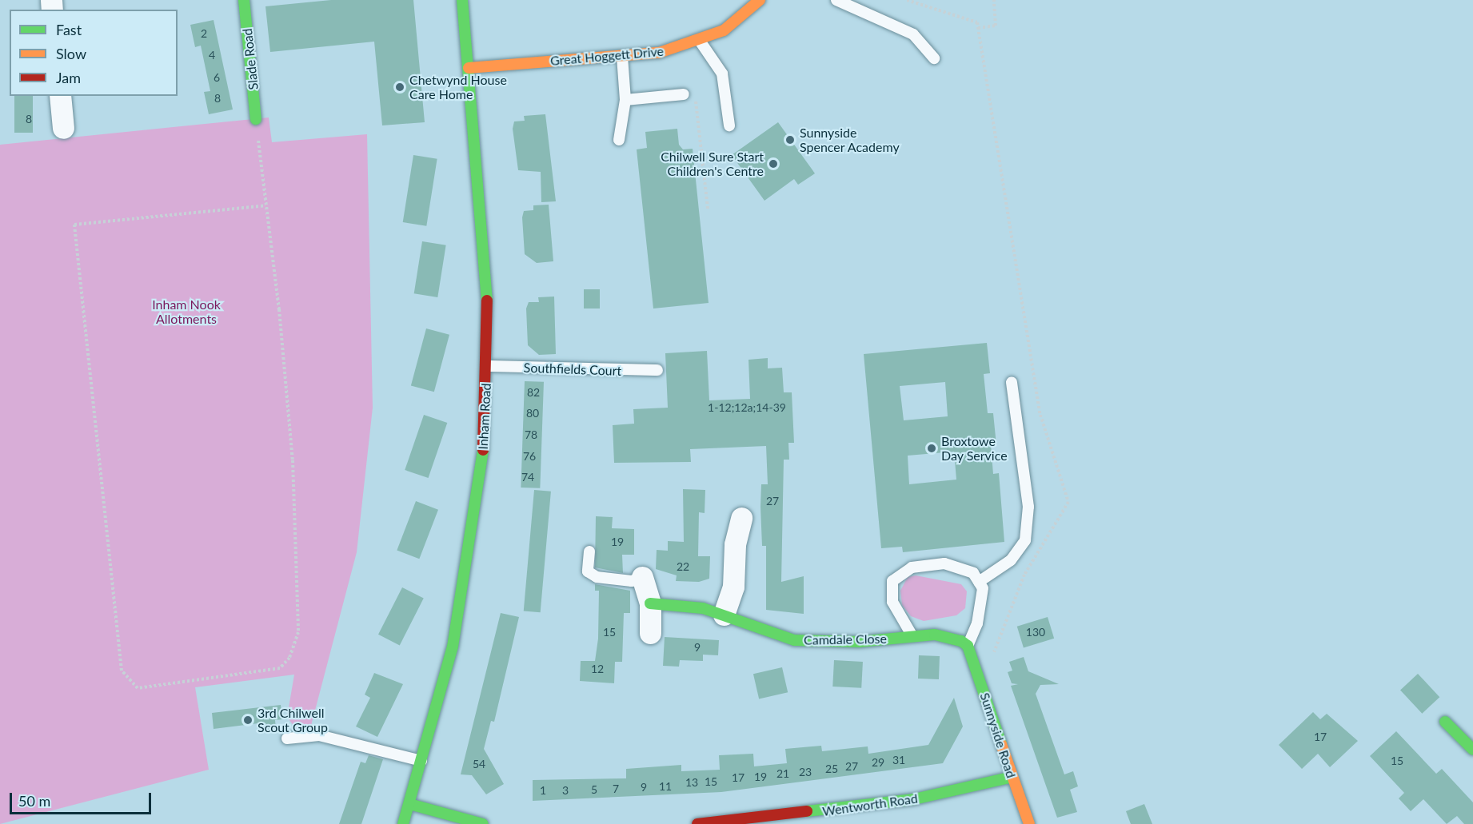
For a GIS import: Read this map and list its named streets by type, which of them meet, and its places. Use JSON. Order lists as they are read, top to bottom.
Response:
{
  "streets": {
    "street": [
      "Great Hoggett Drive",
      "Slade Road",
      "Inham Road",
      "Camdale Close",
      "Sunnyside Road",
      "Wentworth Road"
    ],
    "lane": ["Southfields Court"]
  },
  "crossings": [
    ["Great Hoggett Drive", "Inham Road"],
    ["Southfields Court", "Inham Road"],
    ["Camdale Close", "Sunnyside Road"],
    ["Sunnyside Road", "Wentworth Road"]
  ],
  "parks": ["Inham Nook Allotments"],
  "places": [
    "Chetwynd House Care Home",
    "Sunnyside Spencer Academy",
    "Chilwell Sure Start Children's Centre",
    "Broxtowe Day Service",
    "3rd Chilwell Scout Group"
  ],
  "house_numbers": [
    "2",
    "4",
    "6",
    "8",
    "8",
    "82",
    "1-12;12a;14-39",
    "80",
    "78",
    "76",
    "74",
    "27",
    "19",
    "22",
    "15",
    "130",
    "9",
    "12",
    "17",
    "31",
    "15",
    "29",
    "54",
    "27",
    "25",
    "23",
    "21",
    "19",
    "17",
    "15",
    "13",
    "11",
    "9",
    "7",
    "5",
    "1",
    "3"
  ],
  "legend": ["Fast", "Slow", "Jam"],
  "scale_bar": "50 m"
}
